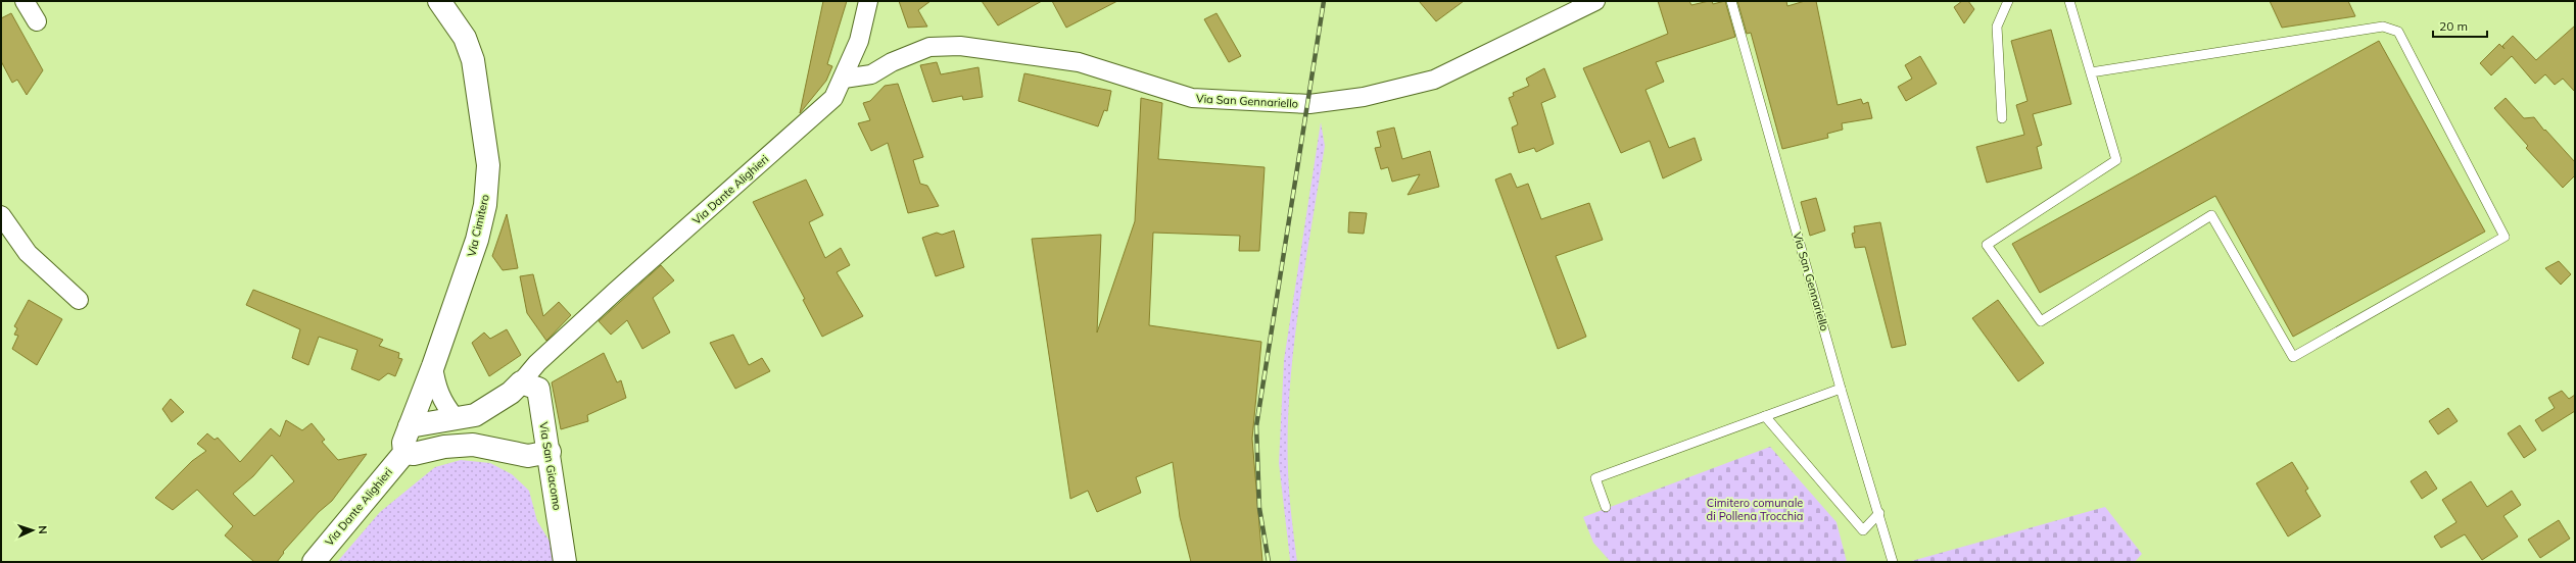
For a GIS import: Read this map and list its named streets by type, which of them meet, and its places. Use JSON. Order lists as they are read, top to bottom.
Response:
{
  "streets": {
    "street": [
      "Via San Gennariello",
      "Via Dante Alighieri",
      "Via Cimitero",
      "Via San Giacomo"
    ]
  },
  "crossings": [
    ["Via San Gennariello", "Via Dante Alighieri"],
    ["Via Dante Alighieri", "Via San Giacomo"]
  ],
  "parks": ["Cimitero comunale di Pollena Trocchia"],
  "scale_bar": "20 m",
  "north": "right"
}
